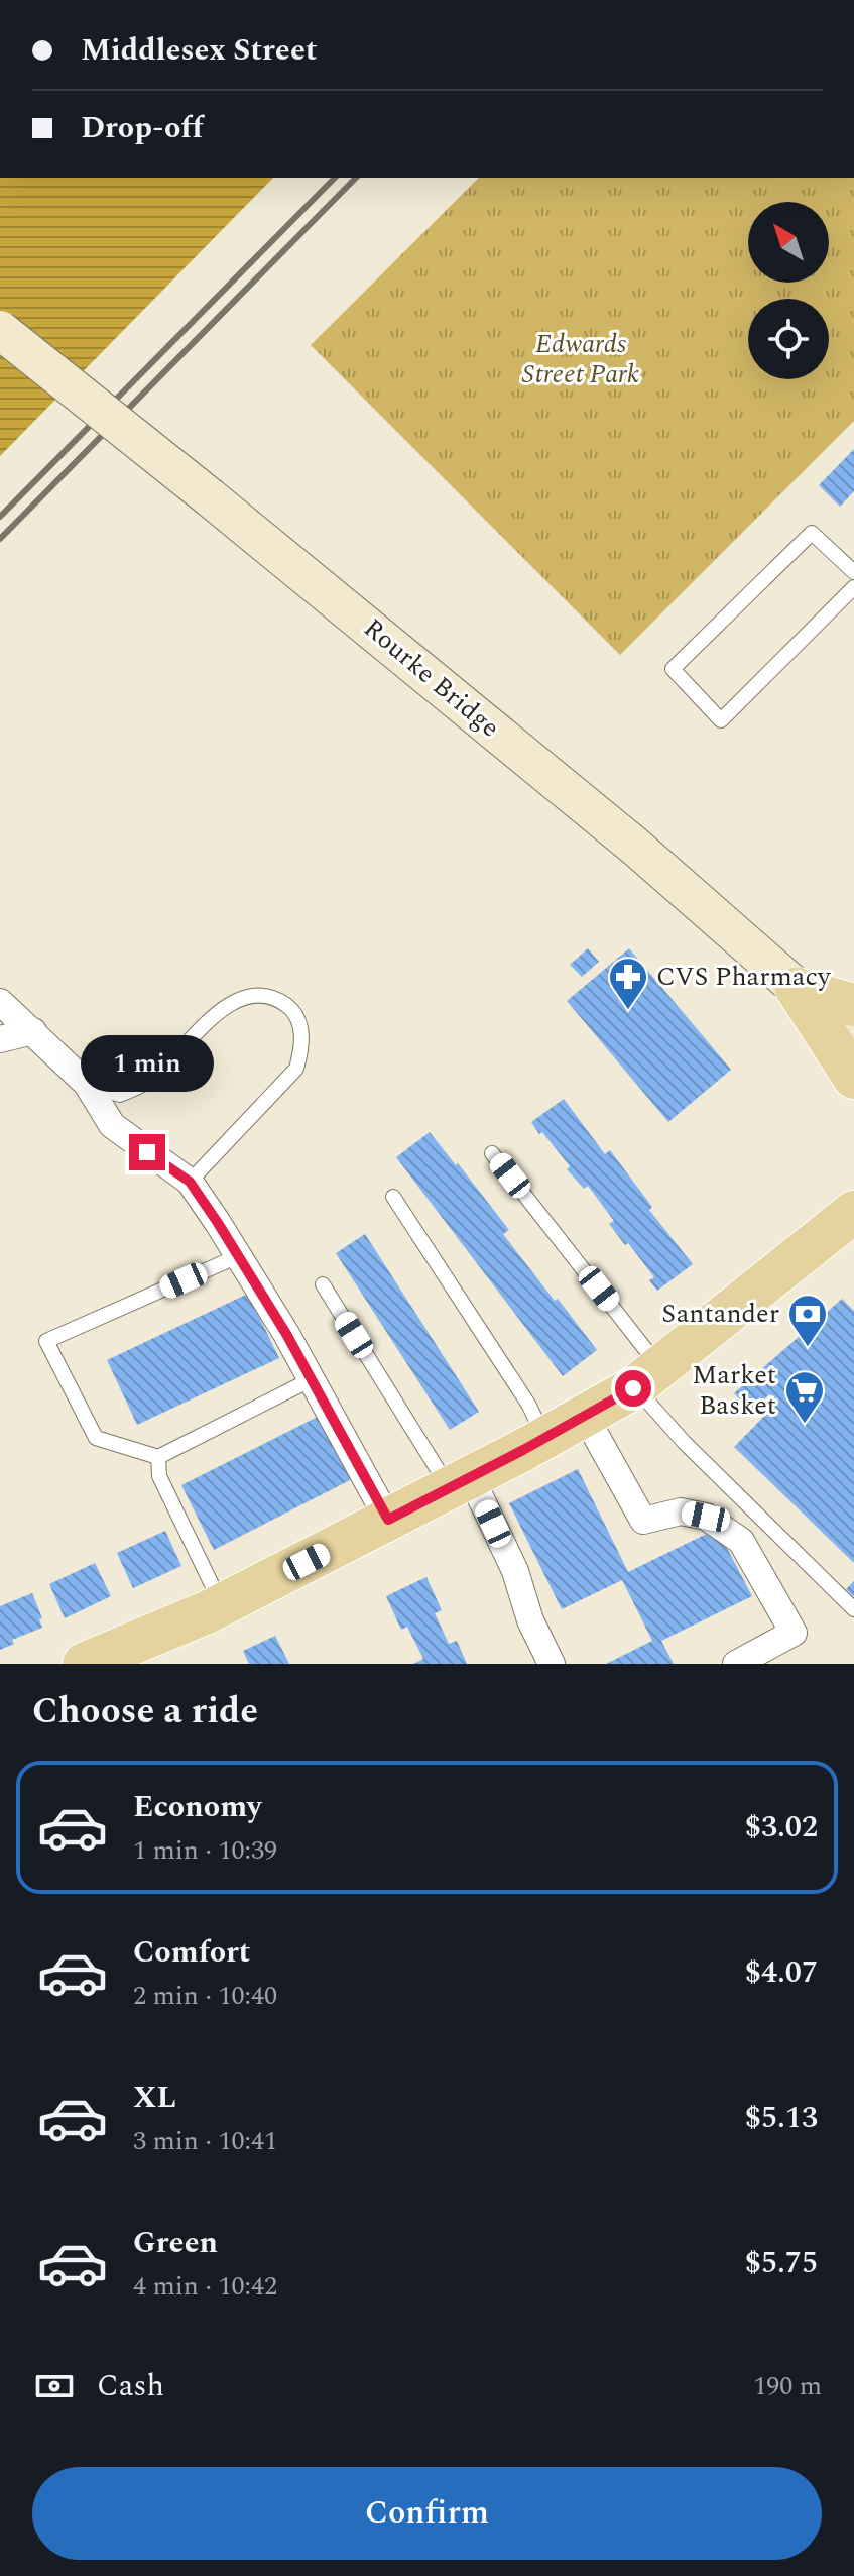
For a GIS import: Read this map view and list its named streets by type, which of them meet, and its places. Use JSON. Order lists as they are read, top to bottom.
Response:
{
  "streets": {
    "main road": ["Rourke Bridge"]
  },
  "parks": ["Edwards Street Park"],
  "places": {
    "pharmacy": ["CVS Pharmacy"],
    "bank": ["Santander"],
    "supermarket": ["Market Basket"]
  },
  "north": "top left",
  "page": {
    "banner": ["Middlesex Street", "Drop-off"],
    "bubble": "1 min",
    "heading": "Choose a ride",
    "list": [
      {
        "name": "Economy",
        "note": "1 min · 10:39",
        "value": "$3.02"
      },
      {
        "name": "Comfort",
        "note": "2 min · 10:40",
        "value": "$4.07"
      },
      {
        "name": "XL",
        "note": "3 min · 10:41",
        "value": "$5.13"
      },
      {
        "name": "Green",
        "note": "4 min · 10:42",
        "value": "$5.75"
      }
    ],
    "pay": ["Cash", "190 m"],
    "buttons": "Confirm"
  }
}
